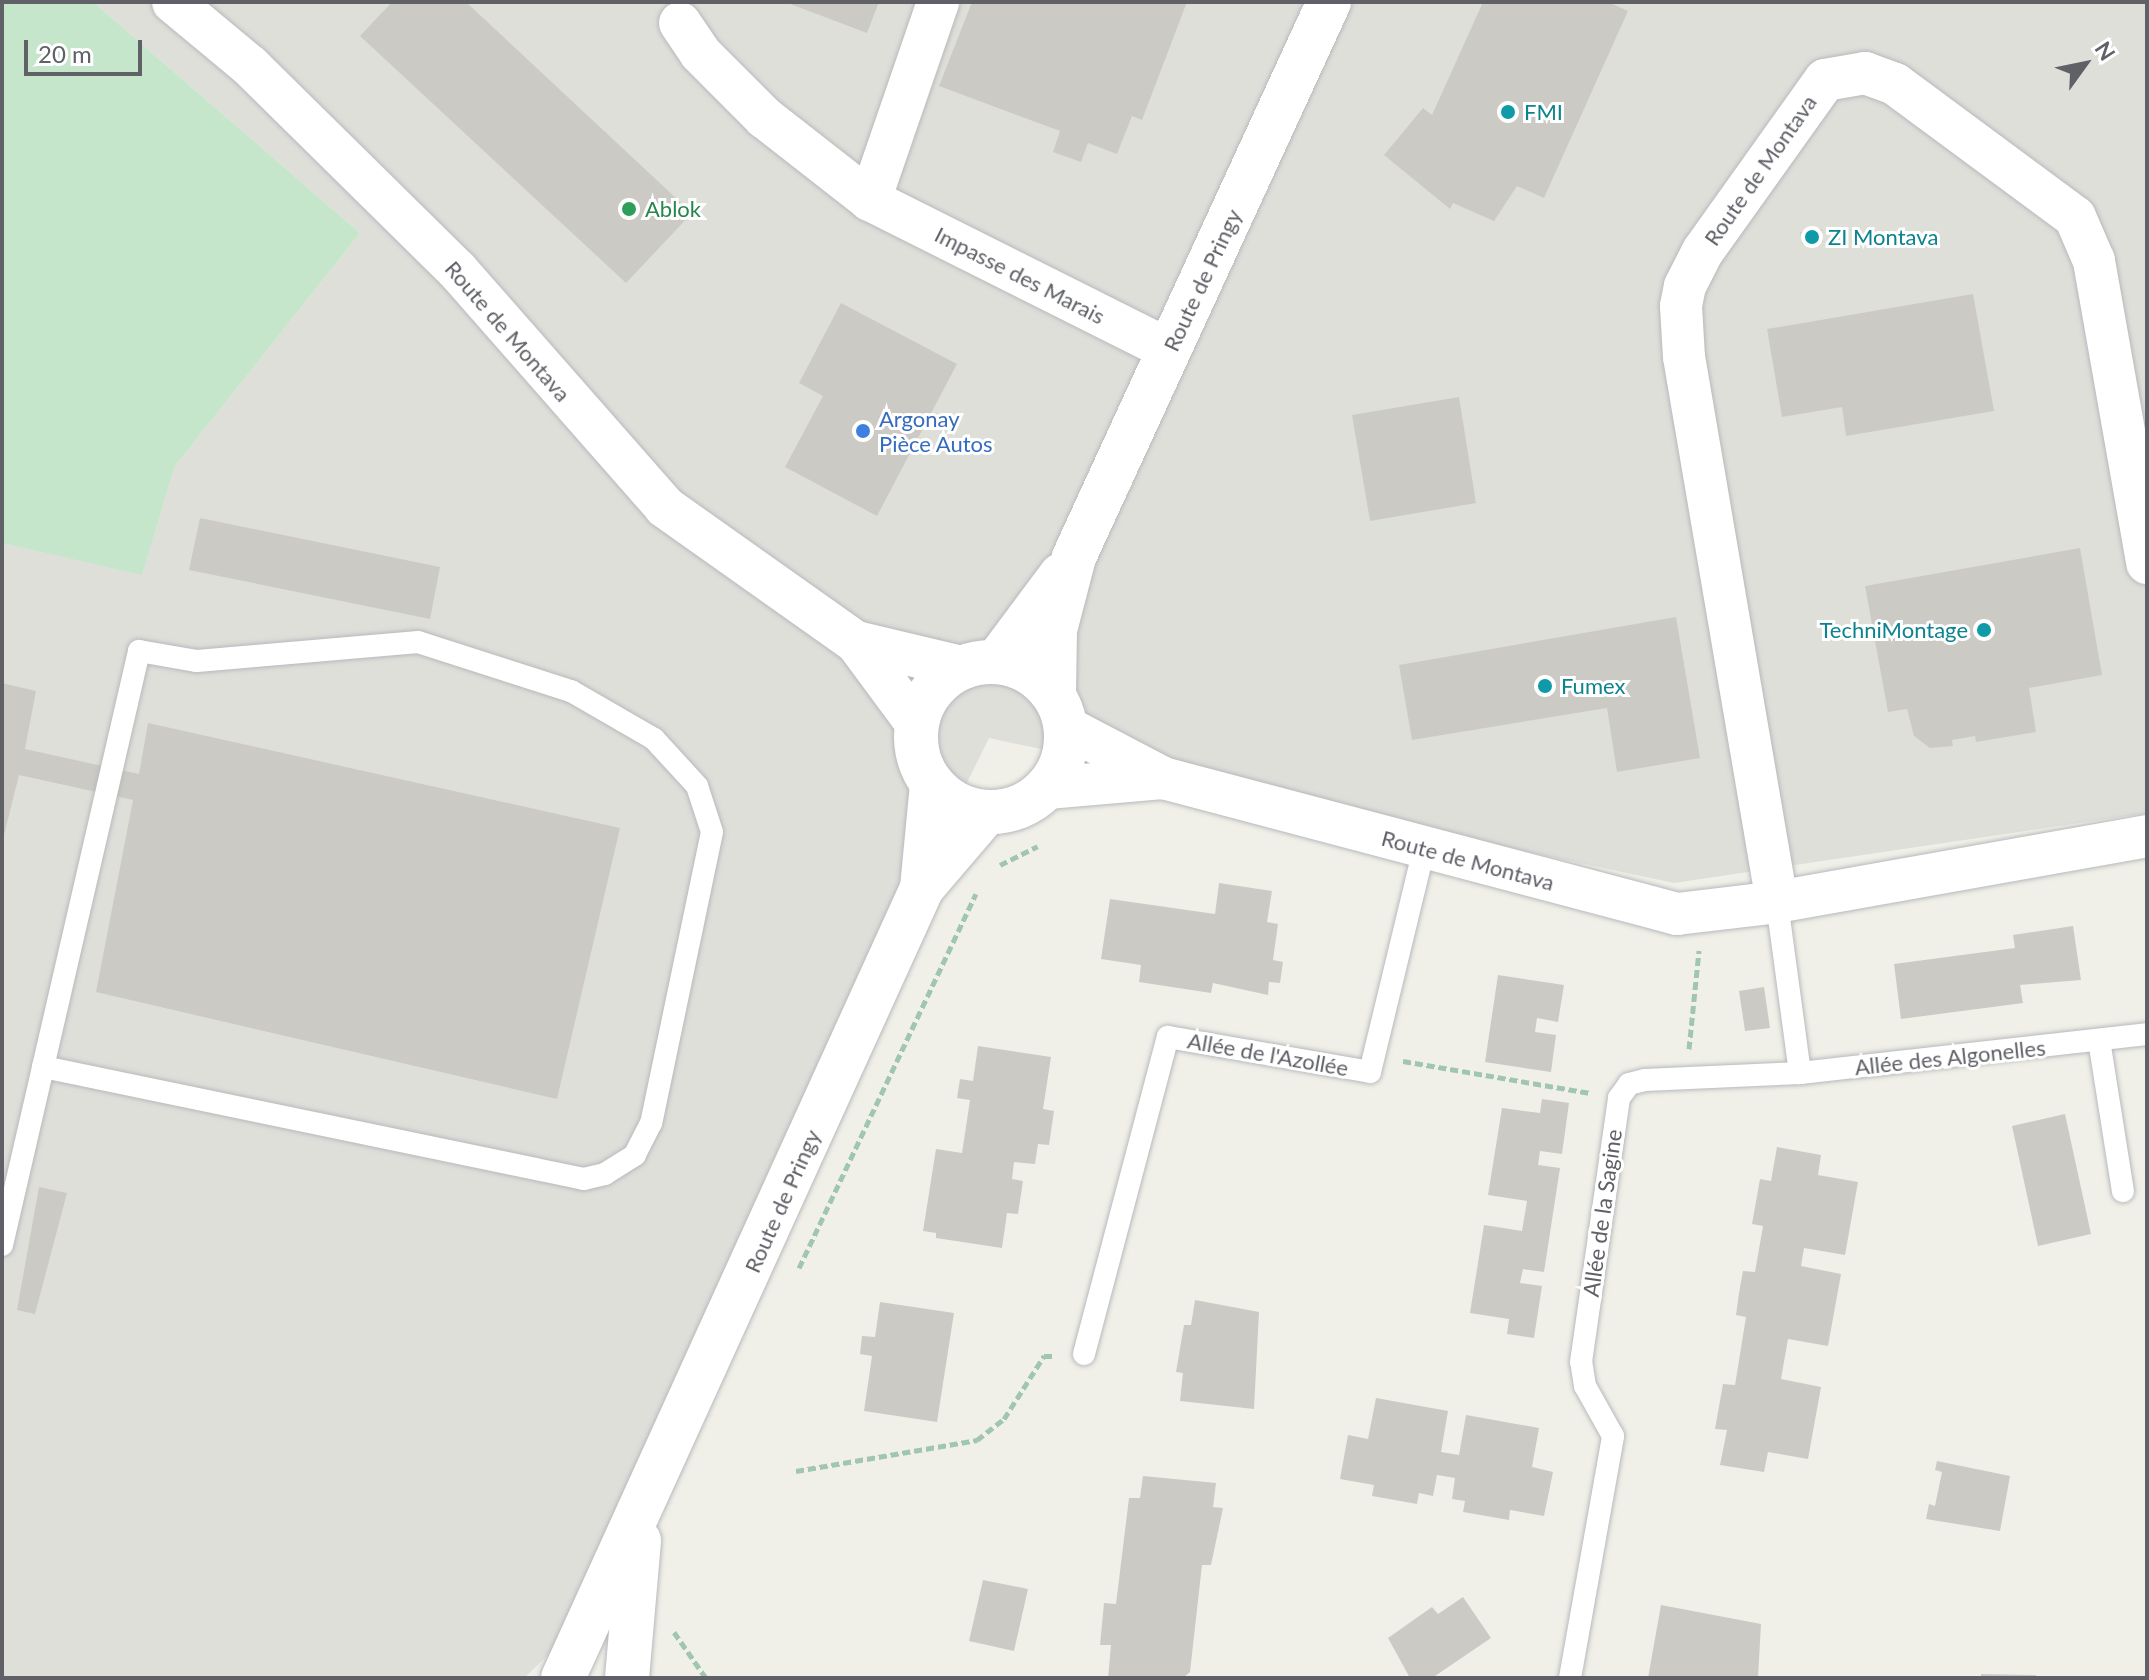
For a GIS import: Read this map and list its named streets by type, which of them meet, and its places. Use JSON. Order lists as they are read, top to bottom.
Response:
{
  "streets": {
    "street": ["Route de Montava", "Impasse des Marais", "Route de Pringy"],
    "lane": ["Allée de l'Azollée", "Allée des Algonelles", "Allée de la Sagine"]
  },
  "crossings": [
    ["Route de Montava", "Route de Pringy"],
    ["Route de Montava", "Allée de l'Azollée"],
    ["Impasse des Marais", "Route de Pringy"],
    ["Allée des Algonelles", "Allée de la Sagine"]
  ],
  "places": [
    "FMI",
    "Ablok",
    "ZI Montava",
    "Argonay Pièce Autos",
    "TechniMontage",
    "Fumex"
  ],
  "scale_bar": "20 m",
  "north": "top right"
}
